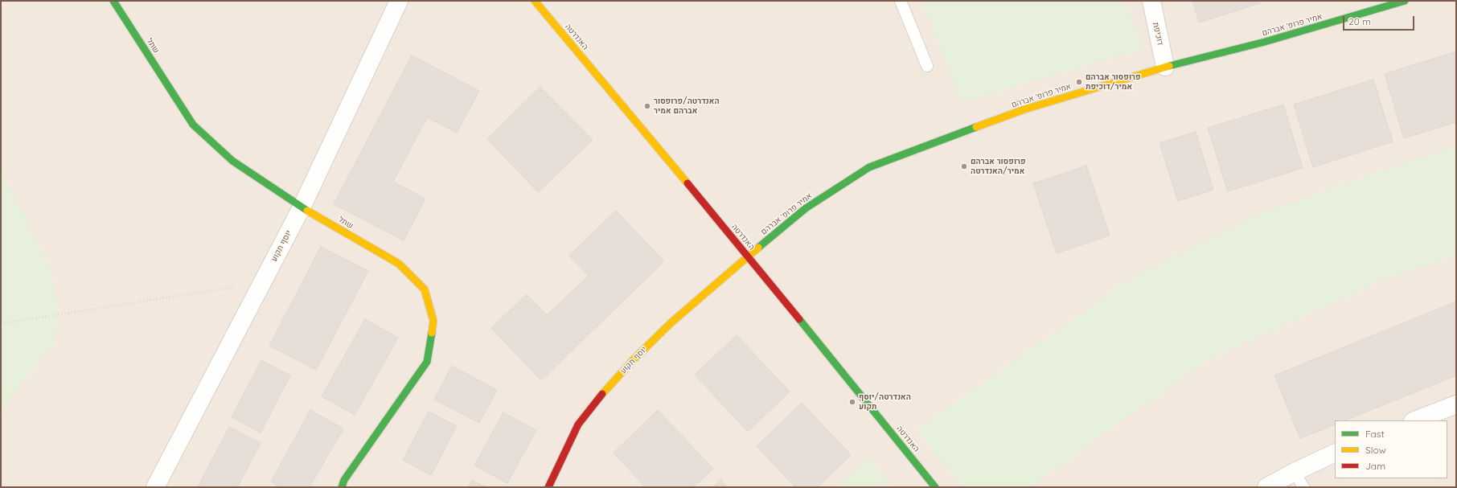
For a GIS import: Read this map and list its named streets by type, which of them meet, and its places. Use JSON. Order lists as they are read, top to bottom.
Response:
{
  "streets": {
    "street": [
      "אמיר פרופ' אברהם",
      "דוכיפת",
      "האנדרטה",
      "שתל",
      "יוסף תקוע"
    ]
  },
  "crossings": [
    ["אמיר פרופ' אברהם", "דוכיפת"],
    ["אמיר פרופ' אברהם", "האנדרטה"],
    ["אמיר פרופ' אברהם", "יוסף תקוע"],
    ["האנדרטה", "יוסף תקוע"],
    ["שתל", "יוסף תקוע"]
  ],
  "places": [
    "פרופסור אברהם אמיר/דוכיפת",
    "האנדרטה/פרופסור אברהם אמיר",
    "פרופסור אברהם אמיר/האנדרטה",
    "האנדרטה/יוסף תקוע"
  ],
  "legend": ["Fast", "Slow", "Jam"],
  "scale_bar": "20 m"
}
